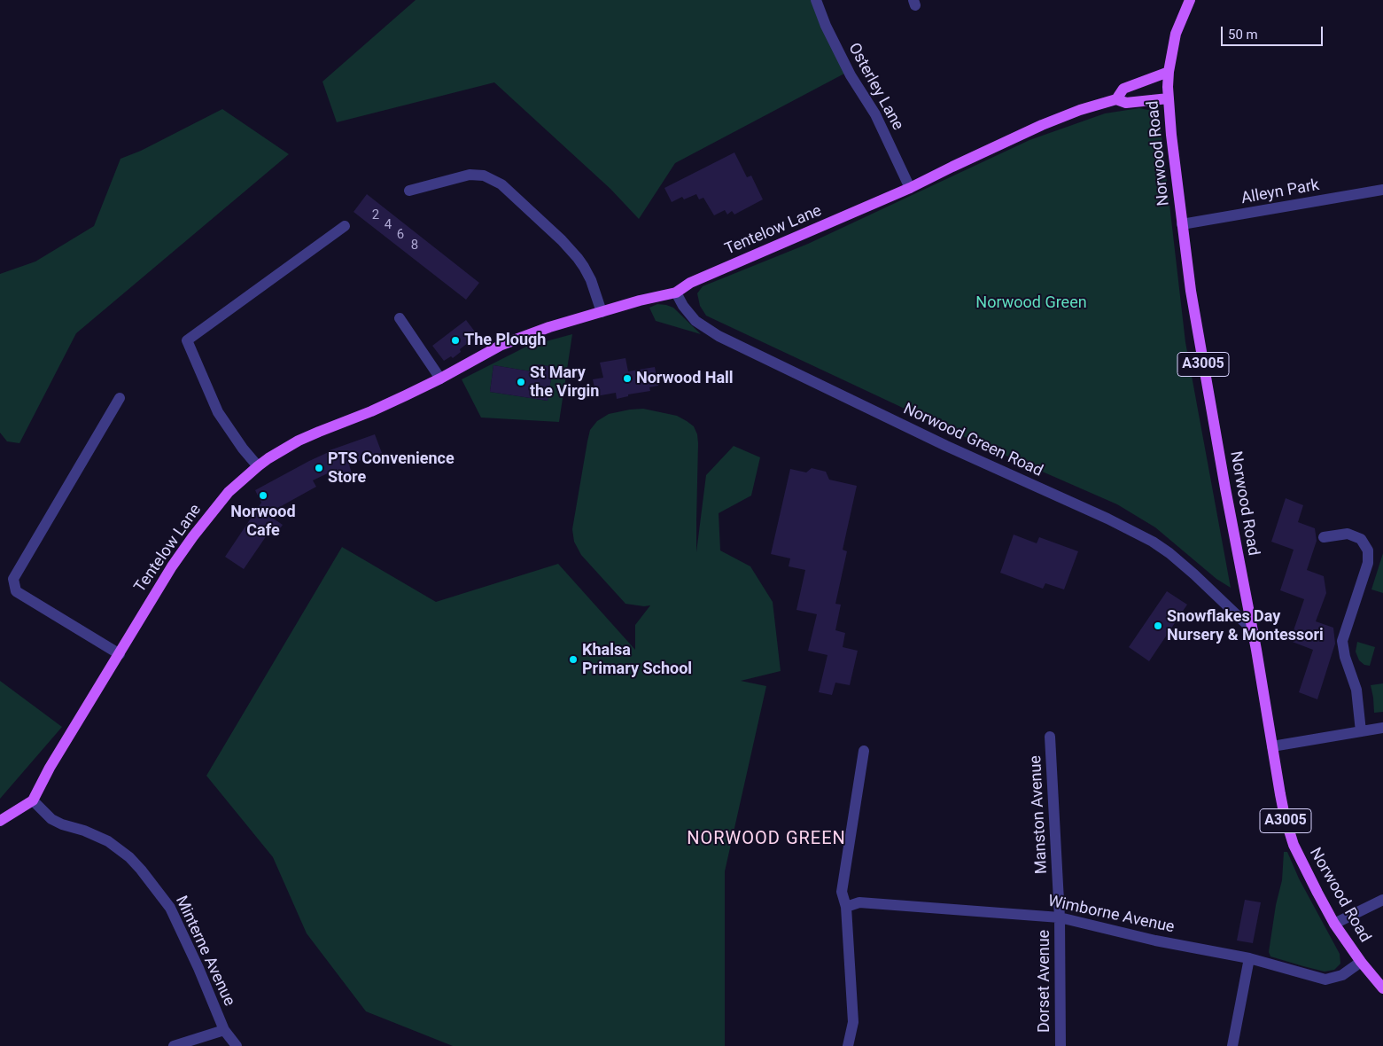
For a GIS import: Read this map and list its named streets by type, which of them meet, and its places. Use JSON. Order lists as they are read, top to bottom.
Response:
{
  "streets": {
    "main road": ["Norwood Road", "Tentelow Lane", "A3005"],
    "street": [
      "Osterley Lane",
      "Alleyn Park",
      "Norwood Green Road",
      "Manston Avenue",
      "Wimborne Avenue",
      "Minterne Avenue",
      "Dorset Avenue"
    ]
  },
  "crossings": [
    ["Osterley Lane", "Tentelow Lane"],
    ["Norwood Road", "Alleyn Park"],
    ["Norwood Road", "Tentelow Lane"],
    ["Norwood Road", "Norwood Green Road"],
    ["Norwood Road", "Wimborne Avenue"],
    ["Tentelow Lane", "Norwood Green Road"],
    ["Tentelow Lane", "Minterne Avenue"],
    ["Manston Avenue", "Wimborne Avenue"],
    ["Manston Avenue", "Dorset Avenue"],
    ["Wimborne Avenue", "Dorset Avenue"]
  ],
  "districts": ["NORWOOD GREEN"],
  "parks": ["Norwood Green"],
  "places": [
    "The Plough",
    "Norwood Hall",
    "St Mary the Virgin",
    "PTS Convenience Store",
    "Norwood Cafe",
    "Snowflakes Day Nursery & Montessori",
    "Khalsa Primary School"
  ],
  "house_numbers": [
    "2",
    "4",
    "6",
    "8"
  ],
  "scale_bar": "50 m"
}
